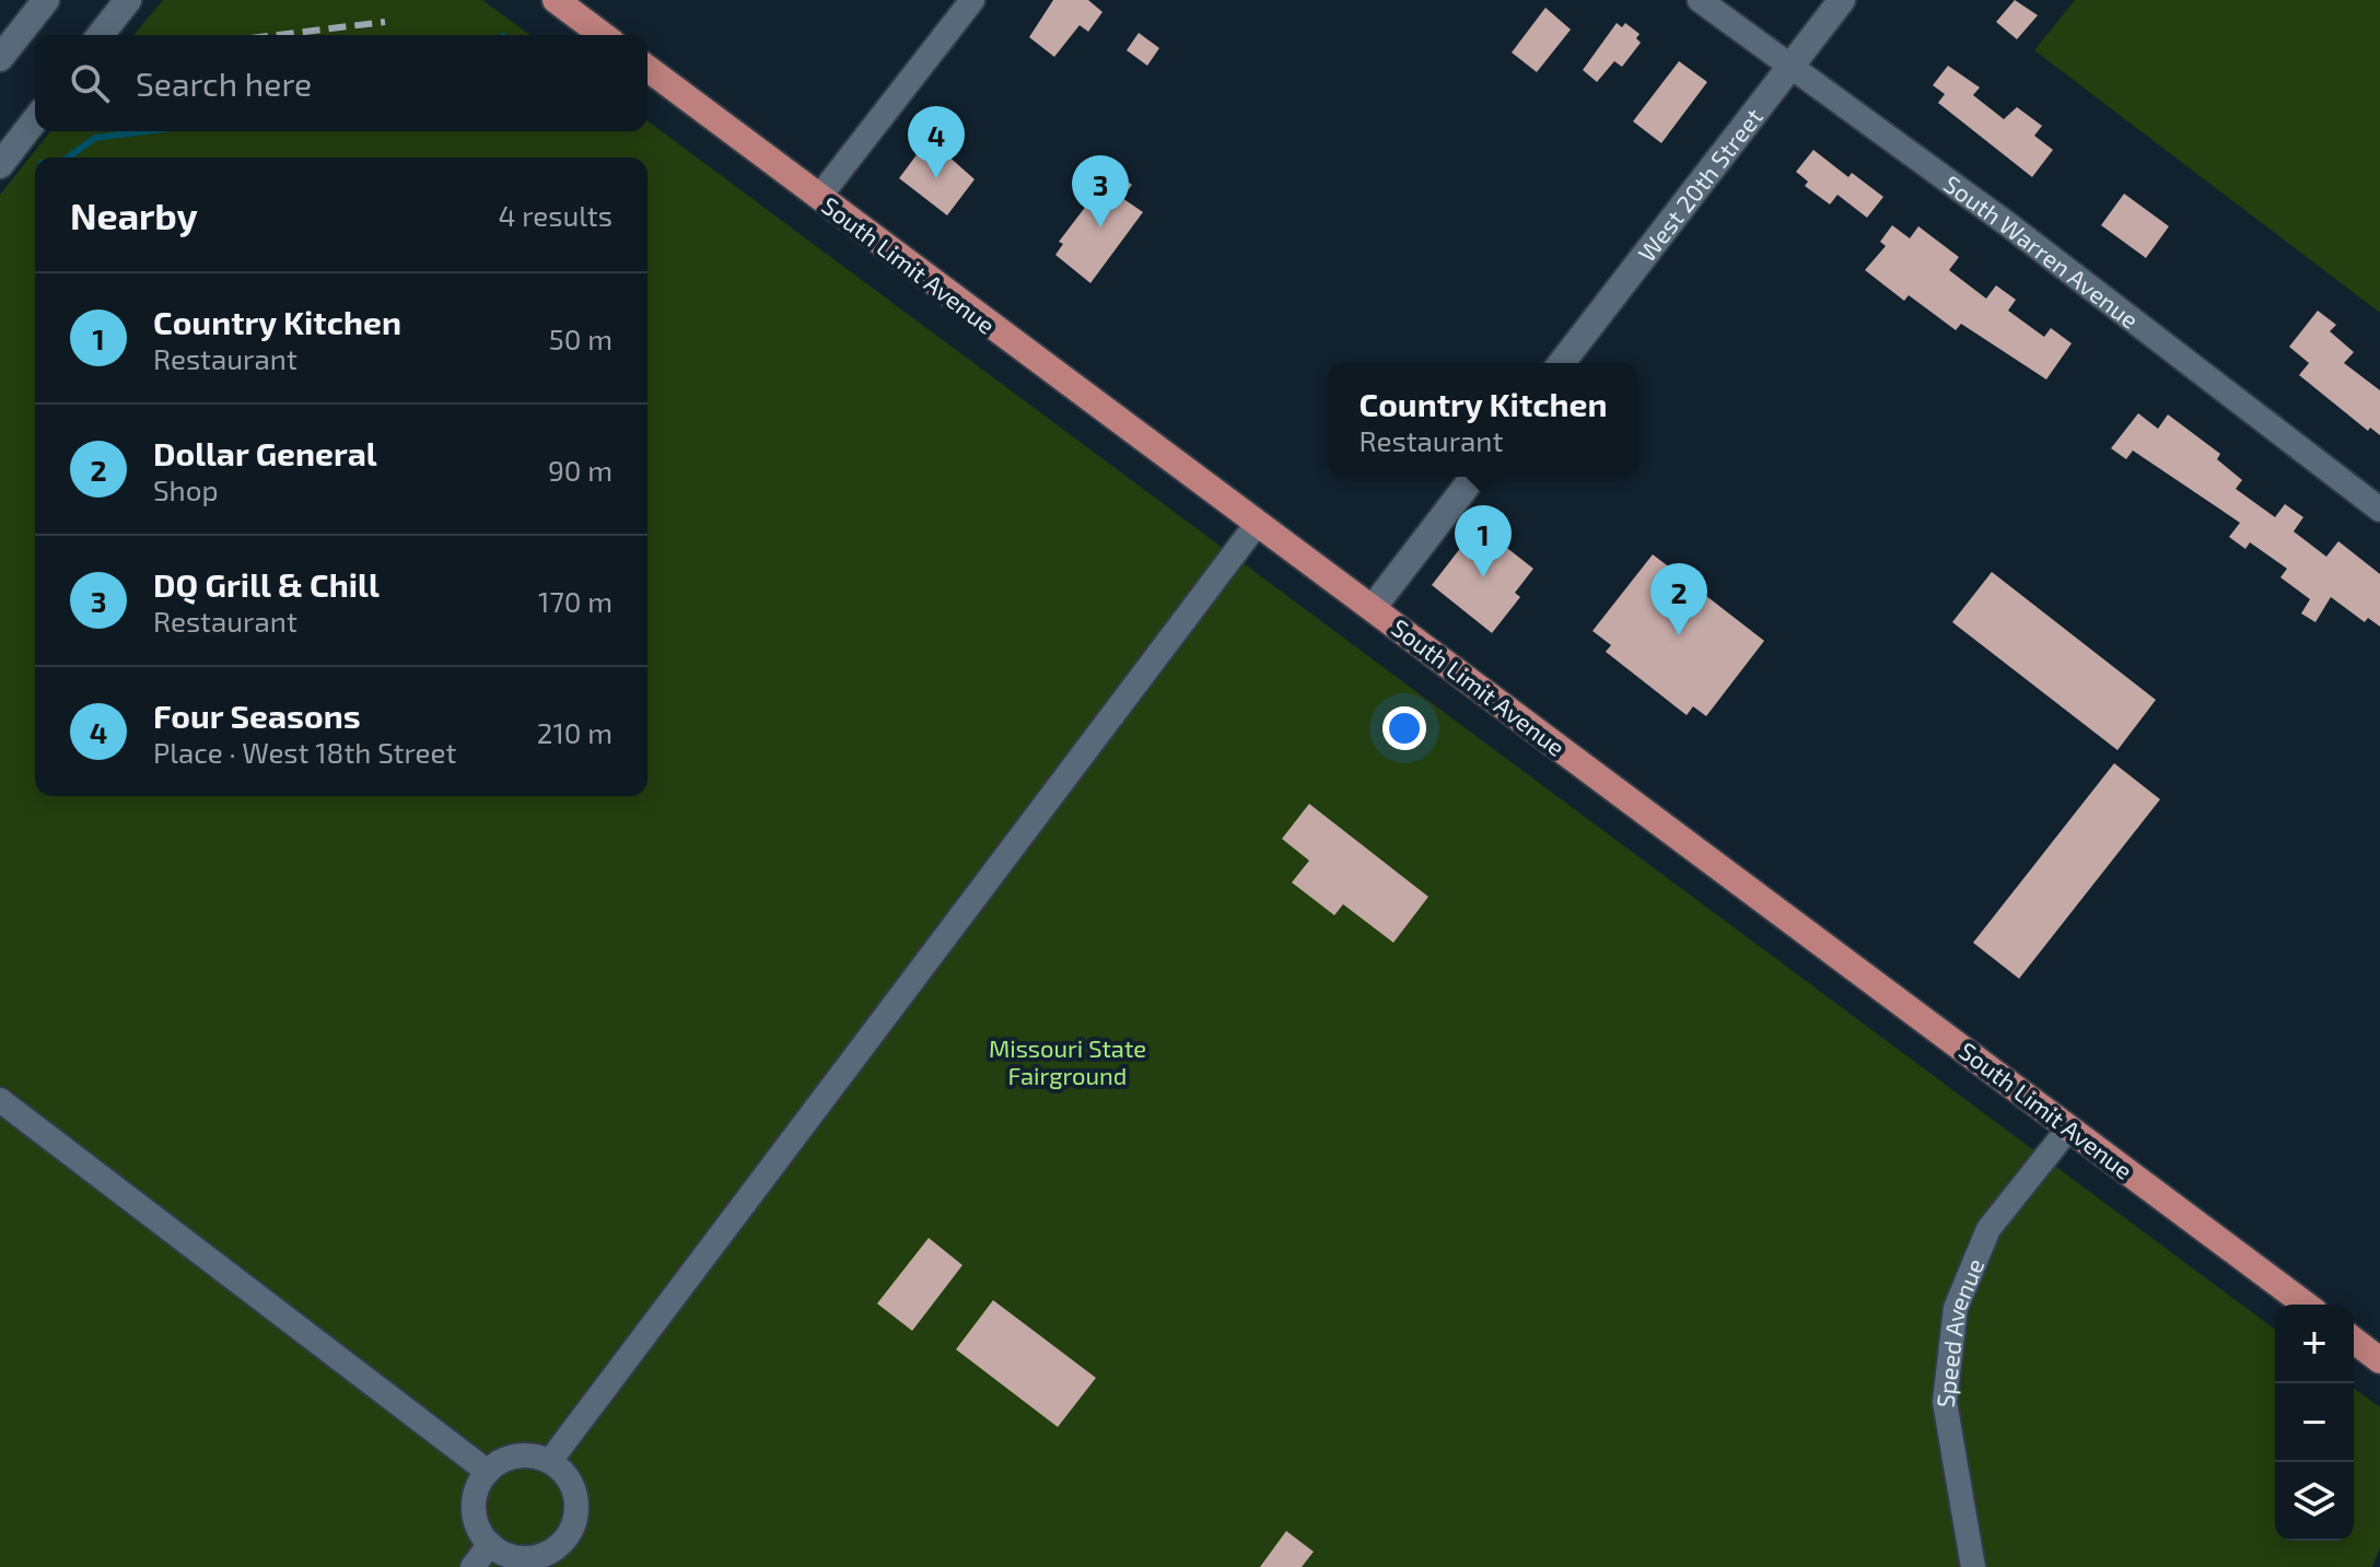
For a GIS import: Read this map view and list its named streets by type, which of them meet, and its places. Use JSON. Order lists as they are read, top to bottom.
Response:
{
  "streets": {
    "highway": ["South Limit Avenue"],
    "street": ["West 20th Street", "South Warren Avenue", "Speed Avenue"]
  },
  "crossings": [
    ["West 20th Street", "South Warren Avenue"],
    ["South Limit Avenue", "Speed Avenue"]
  ],
  "parks": ["Missouri State Fairground"],
  "page": {
    "search": "Search here",
    "pins": [
      "4",
      "3",
      "1",
      "2"
    ],
    "heading": ["Nearby", "4 results"],
    "list": [
      {
        "mark": "1",
        "name": "Country Kitchen",
        "note": "Restaurant",
        "value": "50 m"
      },
      {
        "mark": "2",
        "name": "Dollar General",
        "note": "Shop",
        "value": "90 m"
      },
      {
        "mark": "3",
        "name": "DQ Grill & Chill",
        "note": "Restaurant",
        "value": "170 m"
      },
      {
        "mark": "4",
        "name": "Four Seasons",
        "note": "Place · West 18th Street",
        "value": "210 m"
      }
    ],
    "popup": ["Country Kitchen", "Restaurant"],
    "map_buttons": ["+", "−"]
  }
}
